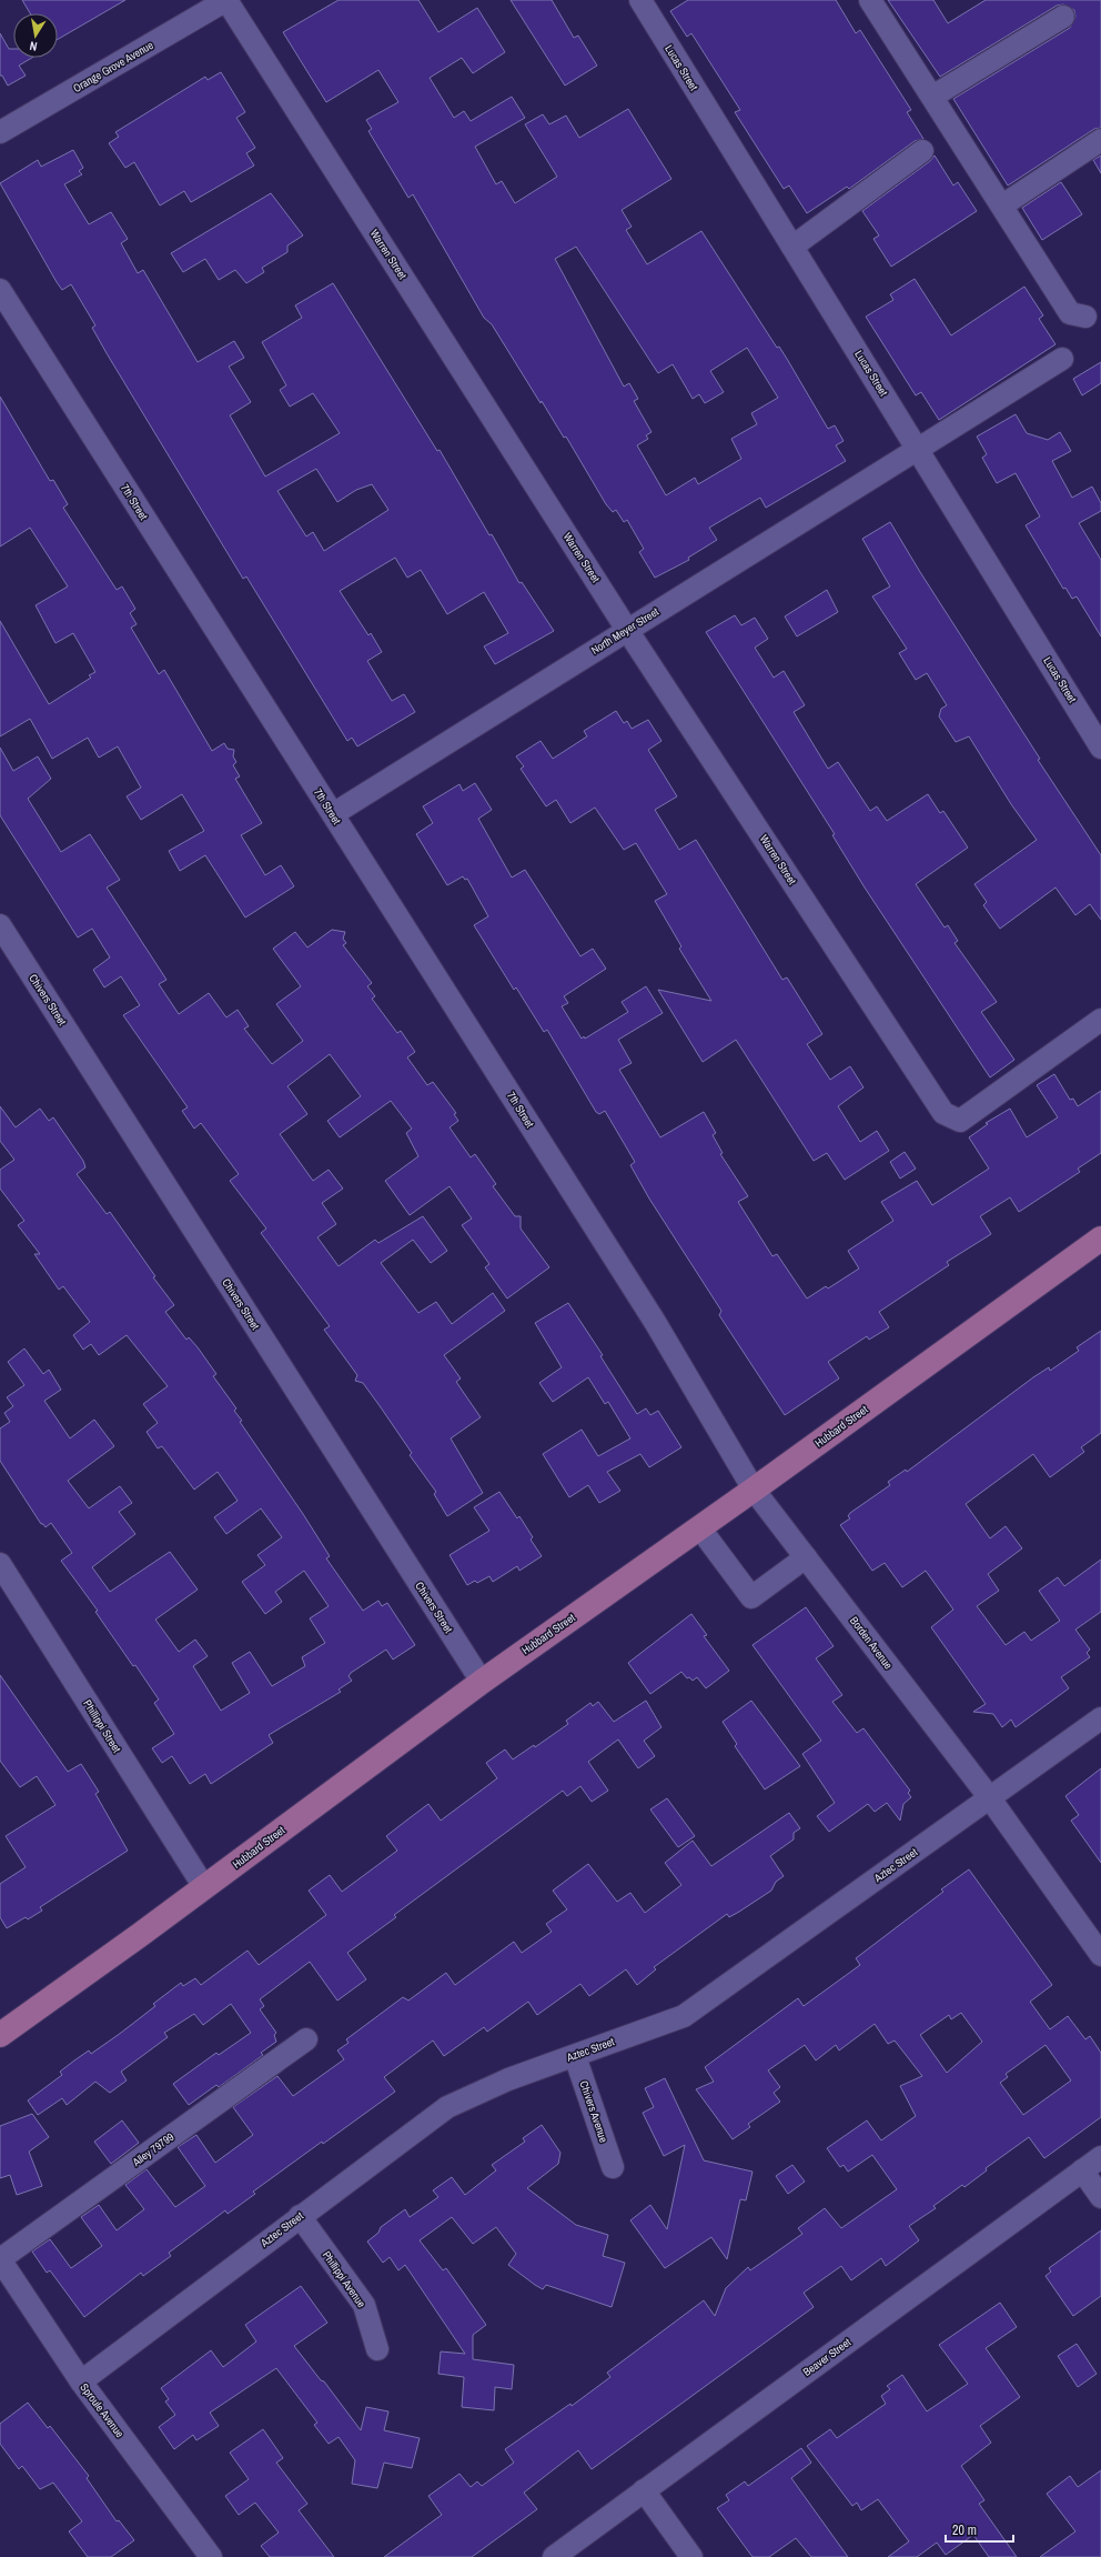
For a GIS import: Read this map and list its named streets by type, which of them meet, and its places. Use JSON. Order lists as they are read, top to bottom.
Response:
{
  "streets": {
    "main road": ["Hubbard Street"],
    "street": [
      "Orange Grove Avenue",
      "Lucas Street",
      "Warren Street",
      "7th Street",
      "North Meyer Street",
      "Chivers Street",
      "Borden Avenue",
      "Phillippi Street",
      "Aztec Street",
      "Chivers Avenue",
      "Alley 79799",
      "Phillippi Avenue",
      "Beaver Street",
      "Sproule Avenue"
    ]
  },
  "crossings": [
    ["Orange Grove Avenue", "Warren Street"],
    ["Lucas Street", "North Meyer Street"],
    ["Warren Street", "North Meyer Street"],
    ["7th Street", "North Meyer Street"],
    ["7th Street", "Borden Avenue"],
    ["Chivers Street", "Hubbard Street"],
    ["Hubbard Street", "Borden Avenue"],
    ["Hubbard Street", "Phillippi Street"],
    ["Borden Avenue", "Aztec Street"],
    ["Aztec Street", "Chivers Avenue"],
    ["Aztec Street", "Phillippi Avenue"],
    ["Aztec Street", "Sproule Avenue"],
    ["Alley 79799", "Sproule Avenue"]
  ],
  "scale_bar": "20 m",
  "north": "bottom"
}
